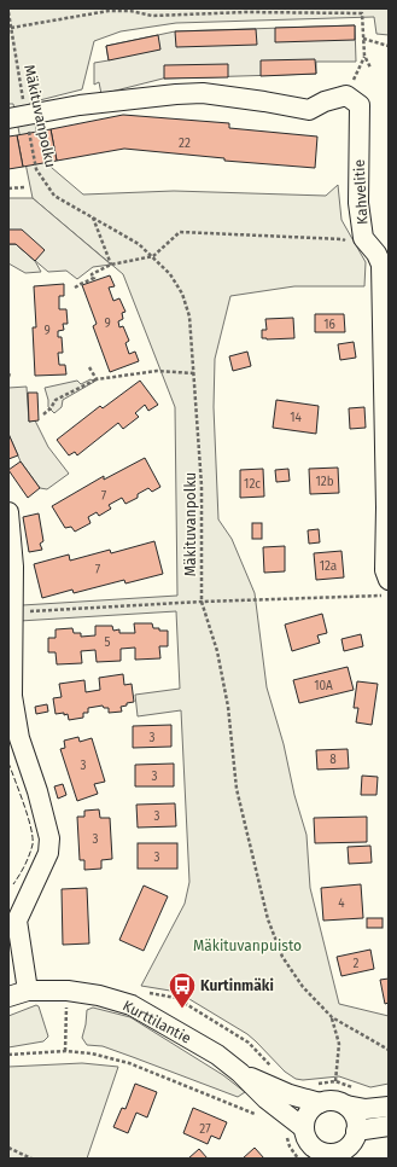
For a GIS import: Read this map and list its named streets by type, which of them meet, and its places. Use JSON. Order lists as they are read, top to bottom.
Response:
{
  "streets": {
    "street": ["Kahvelitie", "Kurttilantie"],
    "path": ["Mäkituvanpolku"]
  },
  "parks": ["Mäkituvanpuisto"],
  "places": {
    "bus stop": ["Kurtinmäki"]
  },
  "house_numbers": [
    "22",
    "9",
    "16",
    "9",
    "14",
    "12b",
    "12c",
    "7",
    "12a",
    "7",
    "5",
    "10A",
    "3",
    "8",
    "3",
    "3",
    "3",
    "3",
    "3",
    "4",
    "2",
    "27"
  ]
}
